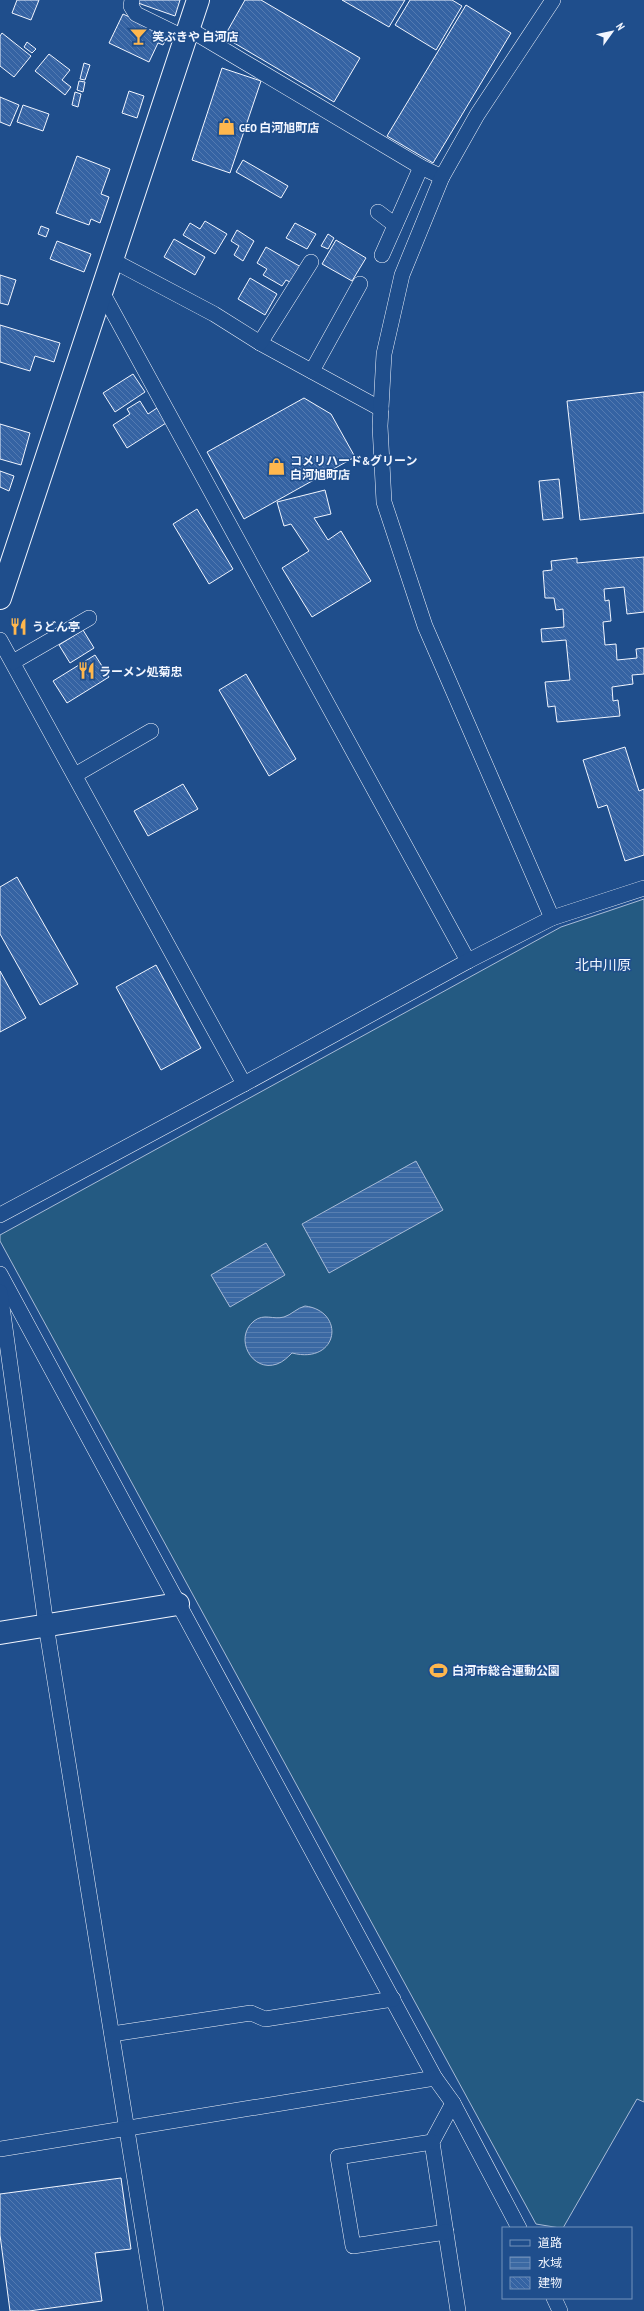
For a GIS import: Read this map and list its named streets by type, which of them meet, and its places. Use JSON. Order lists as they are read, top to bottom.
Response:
{
  "districts": ["北中川原"],
  "places": {
    "bar": ["笑ぶきや 白河店"],
    "shop": ["GEO 白河旭町店", "コメリハード&グリーン 白河旭町店"],
    "restaurant": ["うどん亭", "ラーメン処菊忠"],
    "sports": ["白河市総合運動公園"]
  },
  "legend": ["道路", "水域", "建物"],
  "north": "top right"
}
